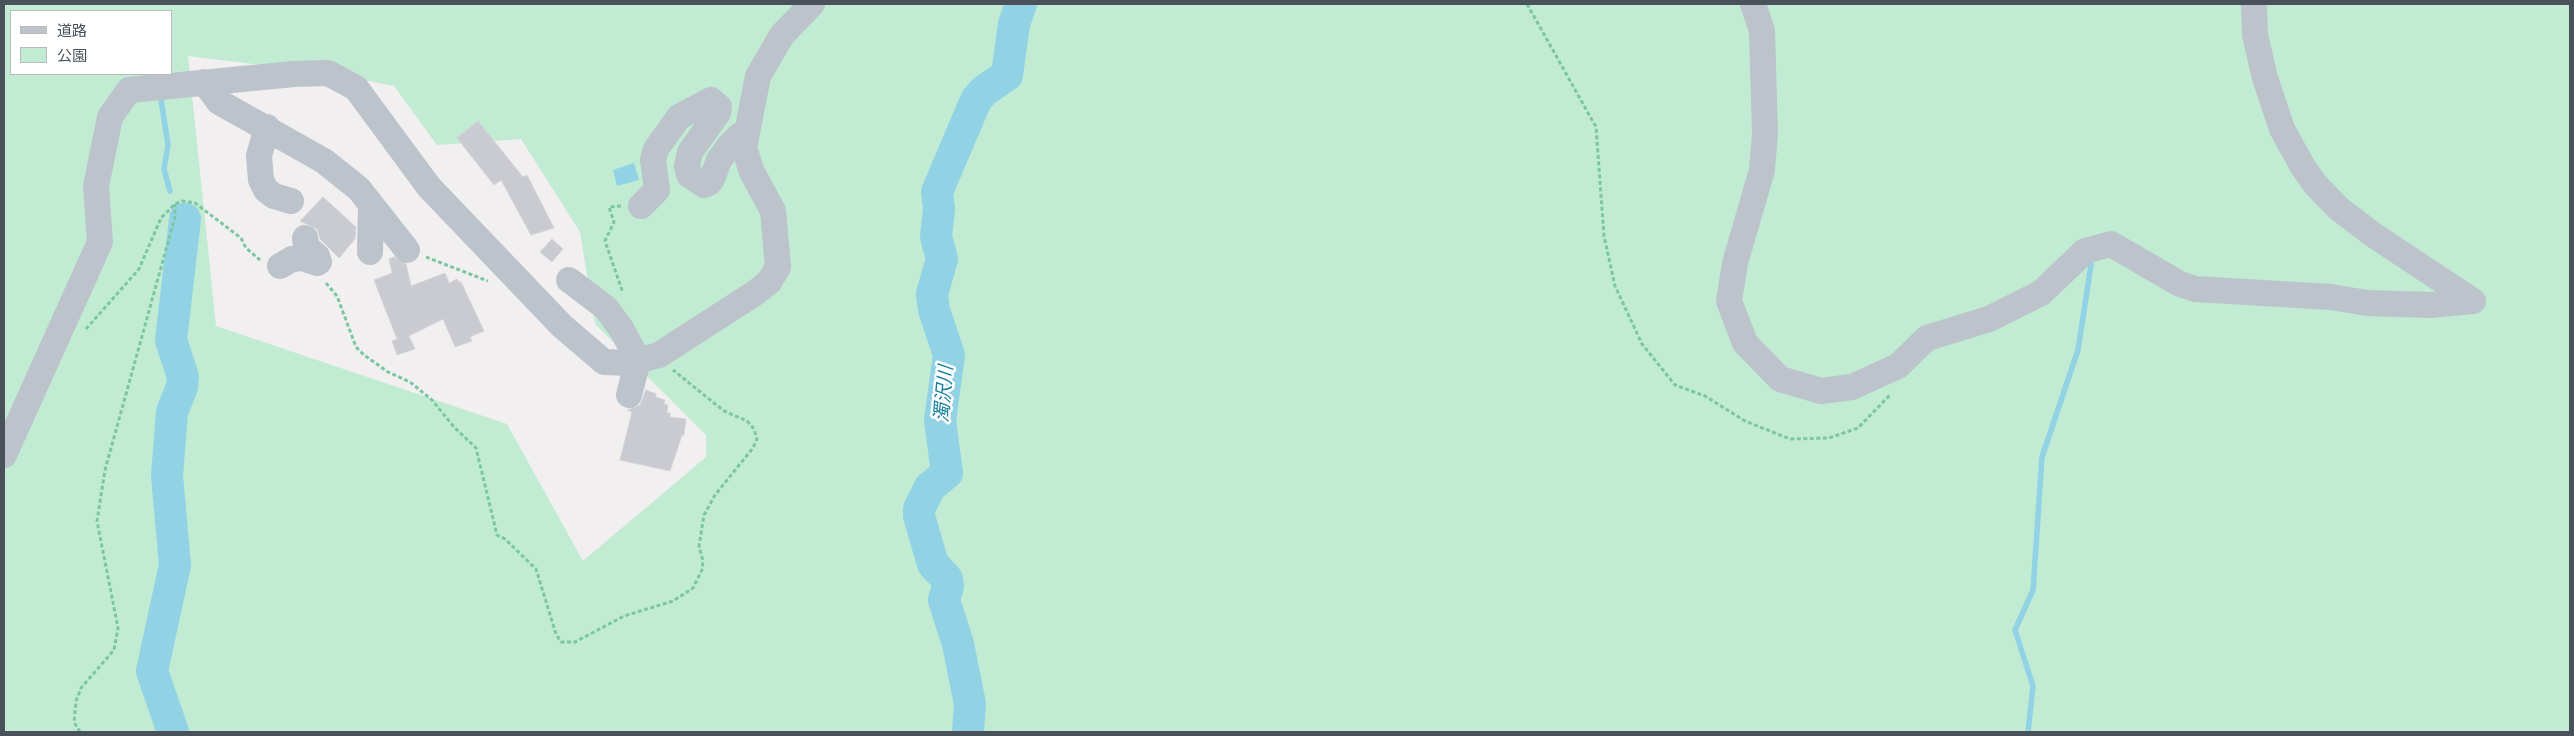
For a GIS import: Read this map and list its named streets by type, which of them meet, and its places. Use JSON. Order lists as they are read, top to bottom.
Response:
{
  "water": ["濁沢川"],
  "legend": ["道路", "公園"]
}
